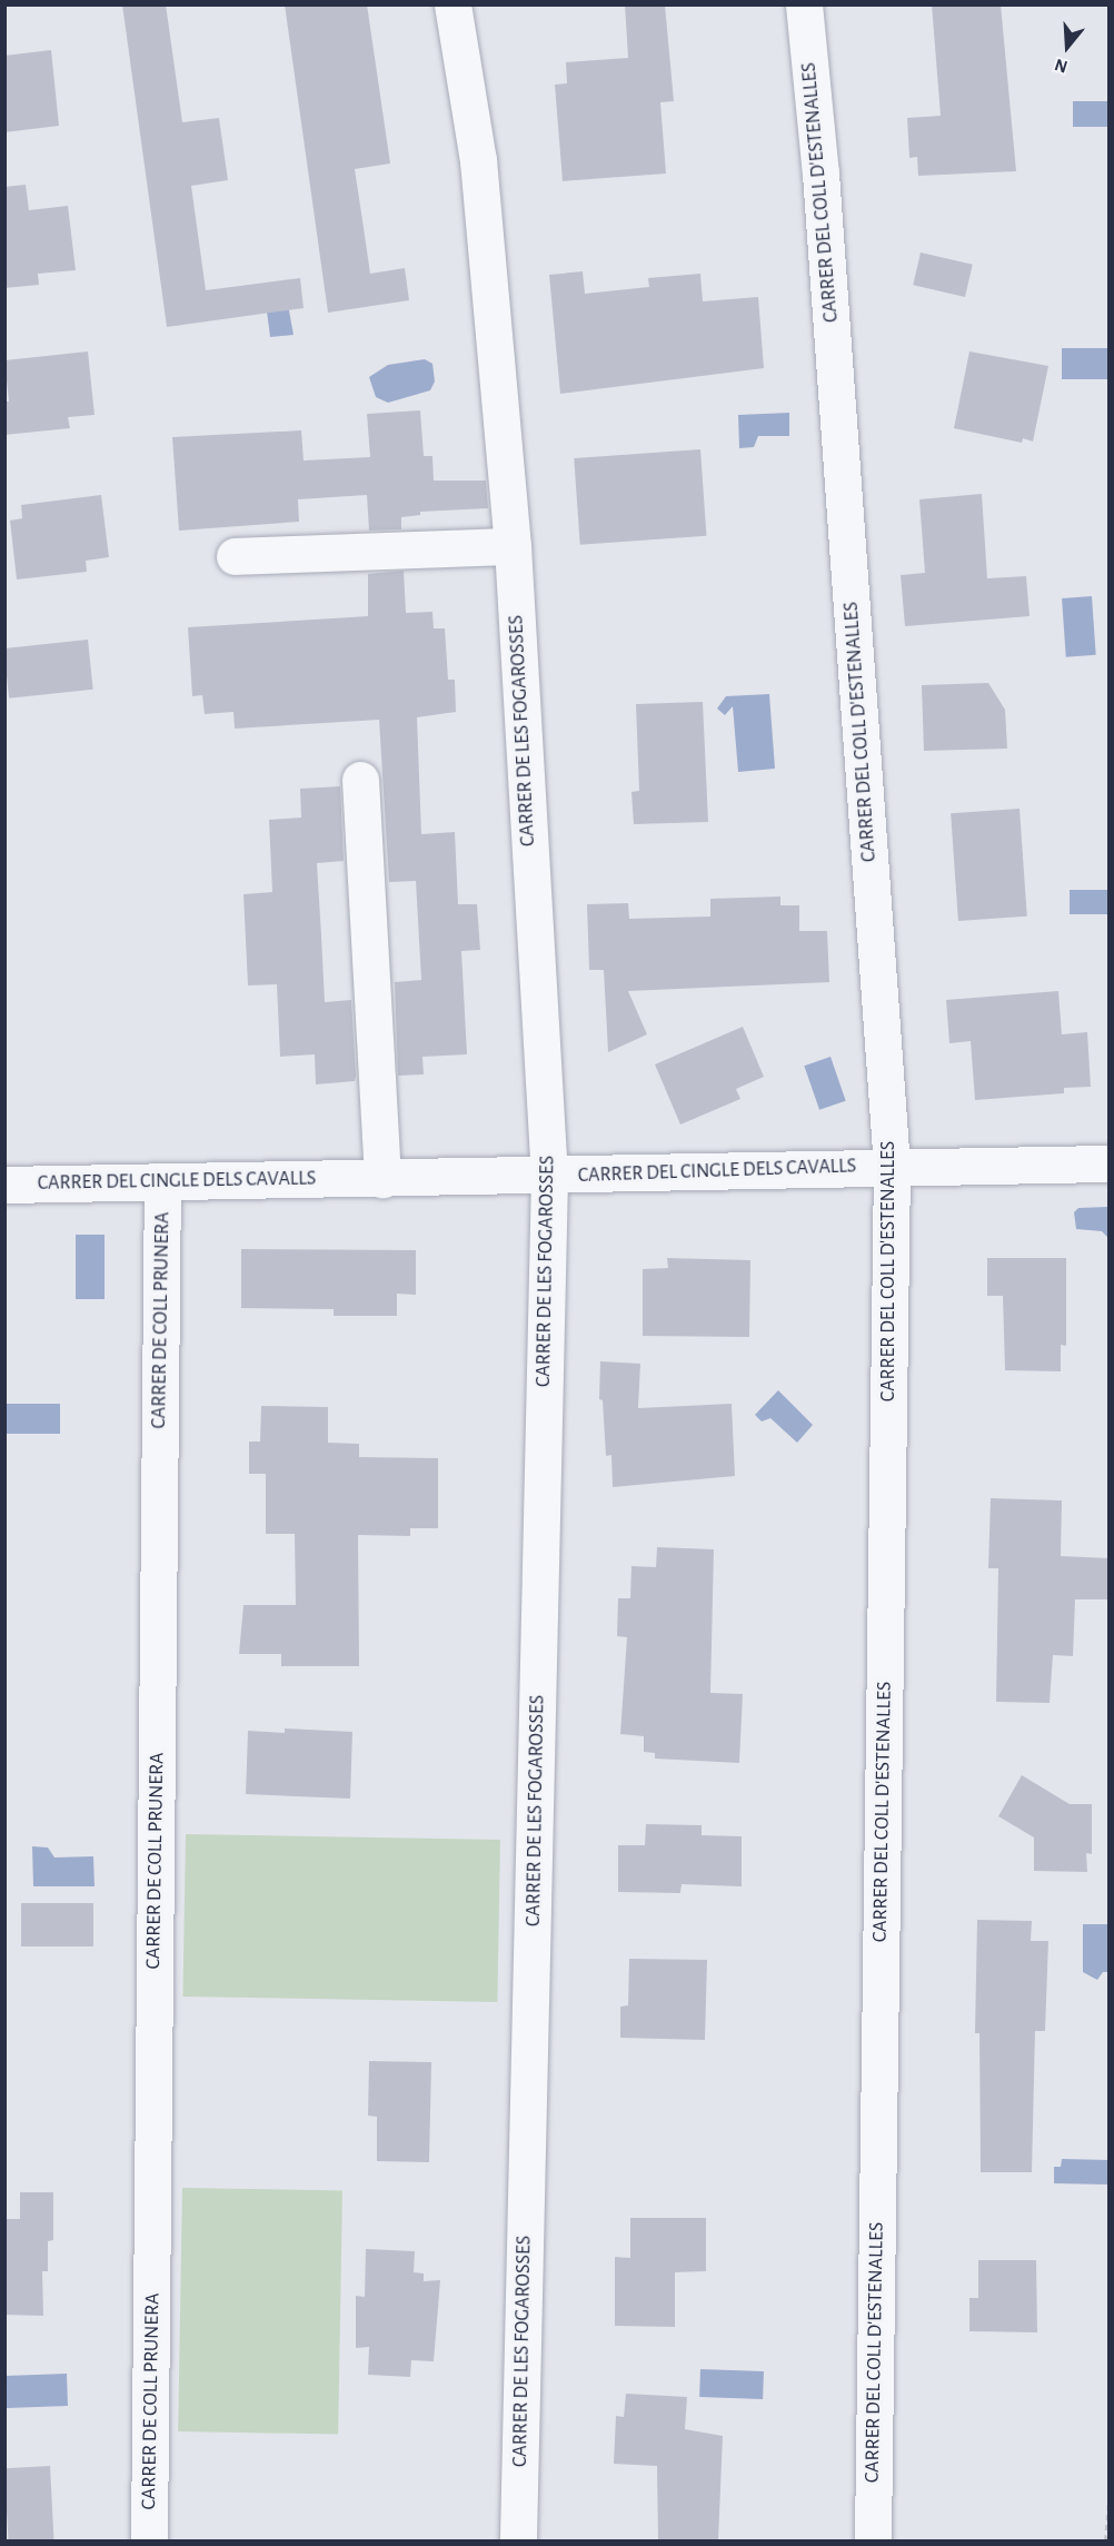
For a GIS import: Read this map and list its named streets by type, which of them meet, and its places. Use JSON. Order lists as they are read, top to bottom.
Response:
{
  "streets": {
    "street": [
      "CARRER DEL COLL D'ESTENALLES",
      "CARRER DE LES FOGAROSSES",
      "CARRER DEL CINGLE DELS CAVALLS",
      "CARRER DE COLL PRUNERA"
    ]
  },
  "crossings": [
    ["CARRER DEL COLL D'ESTENALLES", "CARRER DEL CINGLE DELS CAVALLS"],
    ["CARRER DE LES FOGAROSSES", "CARRER DEL CINGLE DELS CAVALLS"],
    ["CARRER DEL CINGLE DELS CAVALLS", "CARRER DE COLL PRUNERA"]
  ],
  "north": "bottom"
}
